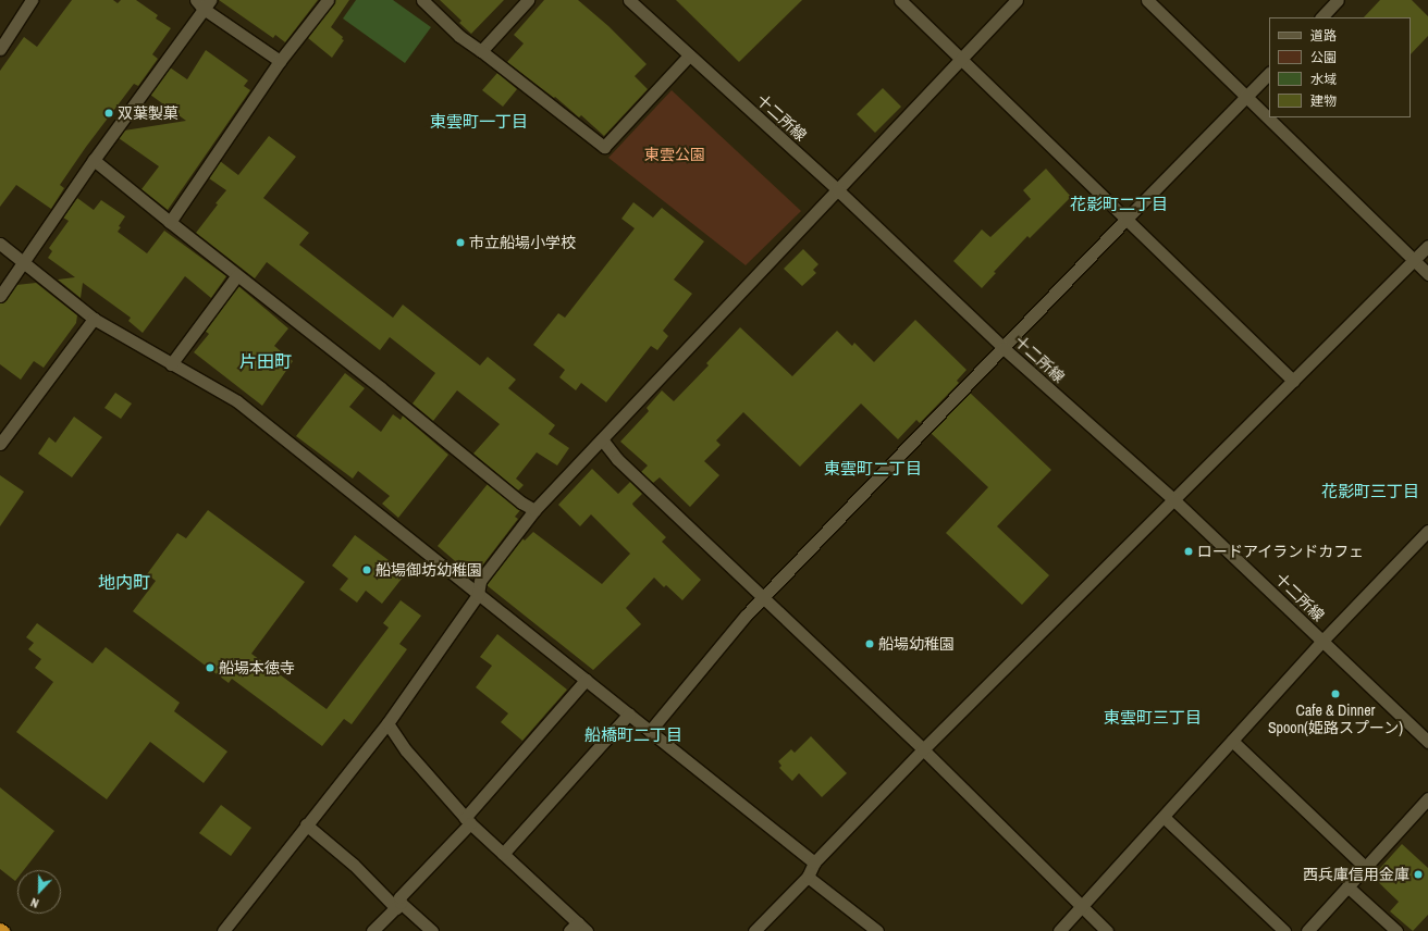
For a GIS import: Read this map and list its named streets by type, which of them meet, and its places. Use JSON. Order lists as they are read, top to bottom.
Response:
{
  "streets": {
    "street": ["十二所線"]
  },
  "districts": [
    "東雲町一丁目",
    "花影町二丁目",
    "片田町",
    "東雲町二丁目",
    "花影町三丁目",
    "地内町",
    "東雲町三丁目",
    "船橋町二丁目"
  ],
  "parks": ["東雲公園"],
  "places": [
    "双葉製菓",
    "市立船場小学校",
    "ロードアイランドカフェ",
    "船場御坊幼稚園",
    "船場幼稚園",
    "船場本徳寺",
    "Cafe & Dinner Spoon(姫路スプーン)",
    "西兵庫信用金庫"
  ],
  "legend": [
    "道路",
    "公園",
    "水域",
    "建物"
  ],
  "north": "bottom"
}
